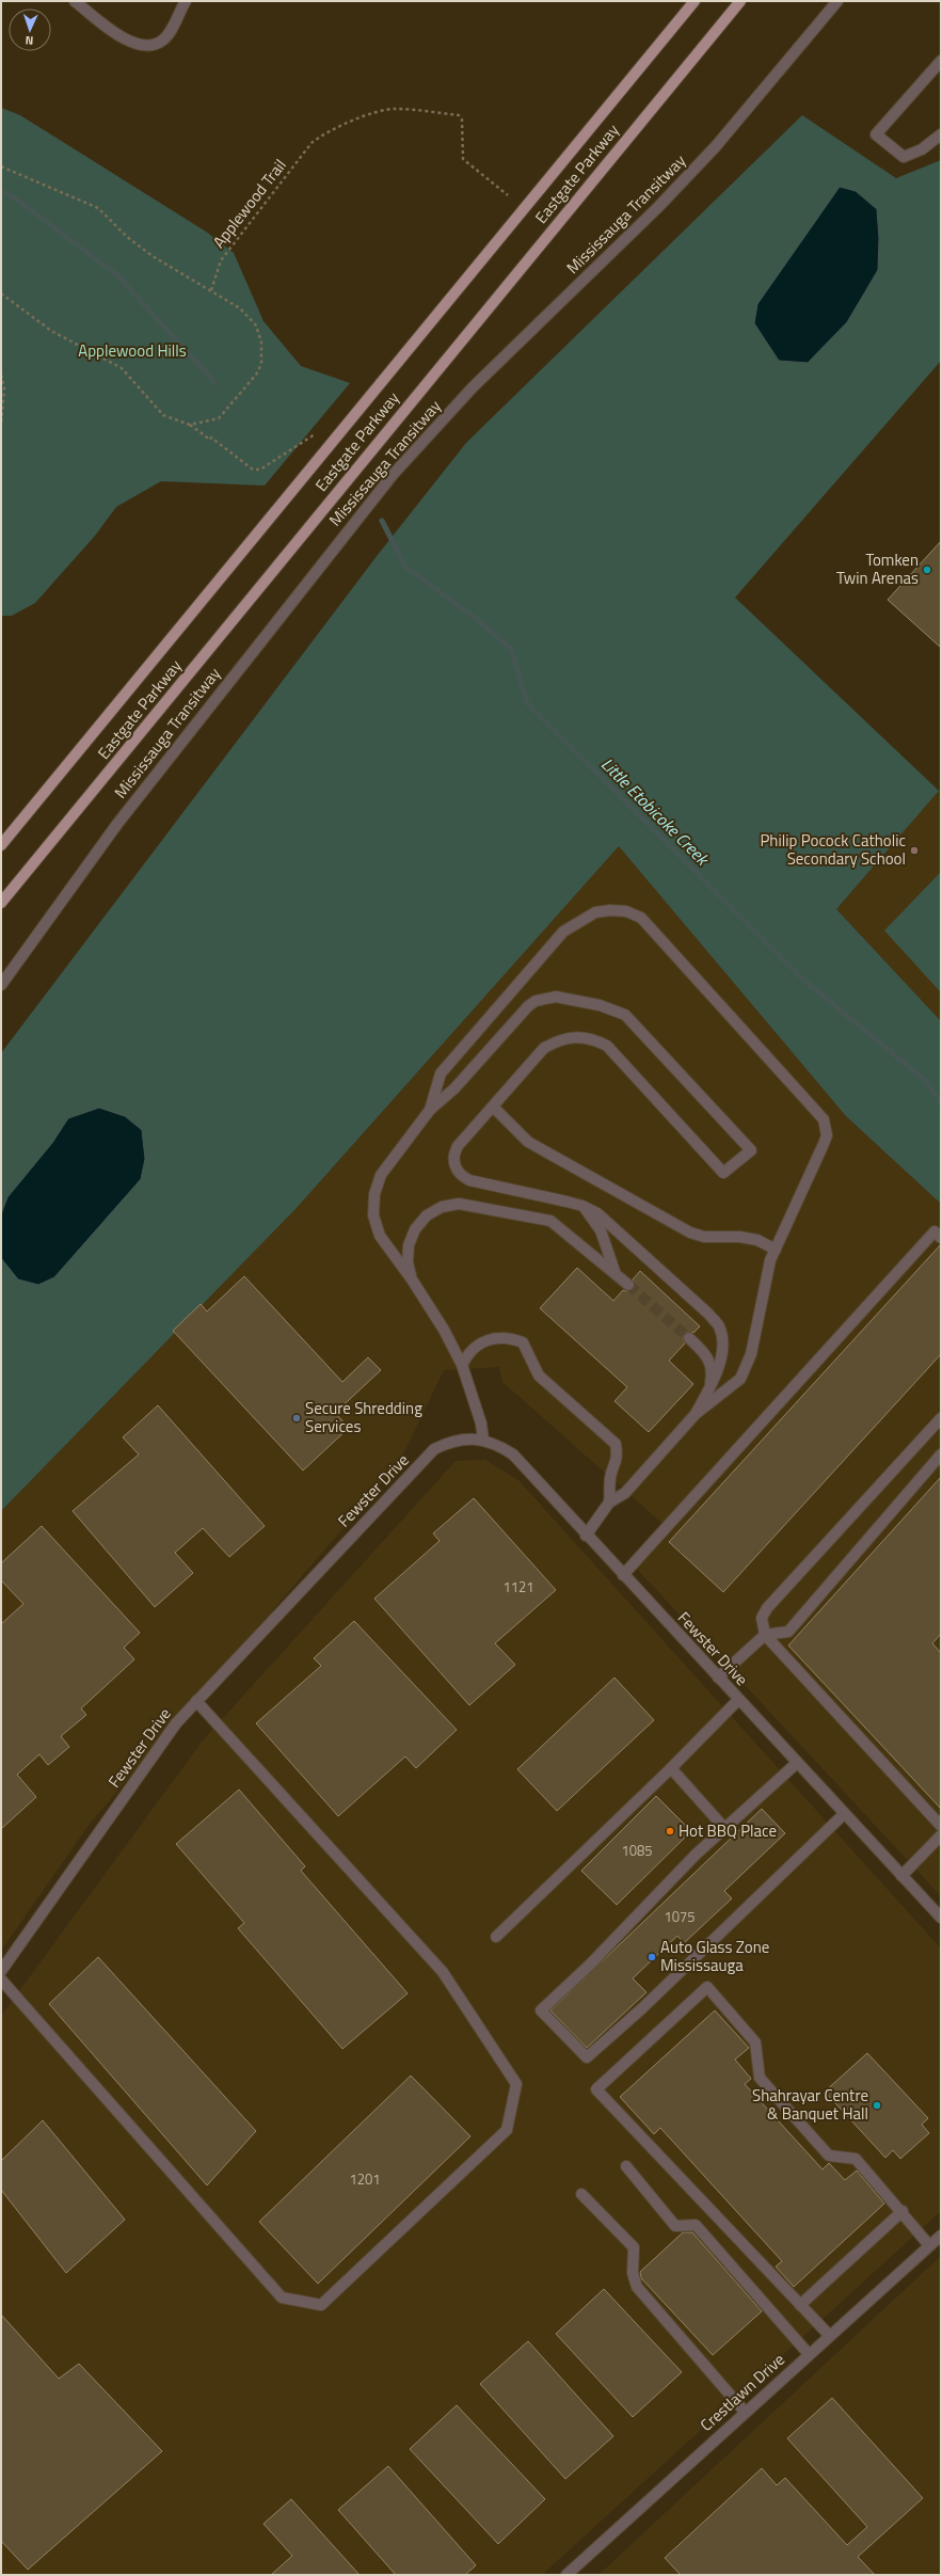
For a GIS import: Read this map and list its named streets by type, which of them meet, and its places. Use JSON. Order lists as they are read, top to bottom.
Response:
{
  "streets": {
    "main road": ["Eastgate Parkway"],
    "street": ["Mississauga Transitway", "Fewster Drive", "Crestlawn Drive"],
    "path": ["Applewood Trail"]
  },
  "water": ["Little Etobicoke Creek"],
  "parks": ["Applewood Hills"],
  "places": [
    "Tomken Twin Arenas",
    "Philip Pocock Catholic Secondary School",
    "Secure Shredding Services",
    "Hot BBQ Place",
    "Auto Glass Zone Mississauga",
    "Shahrayar Centre & Banquet Hall"
  ],
  "house_numbers": [
    "1121",
    "1085",
    "1075",
    "1201"
  ],
  "north": "bottom"
}
